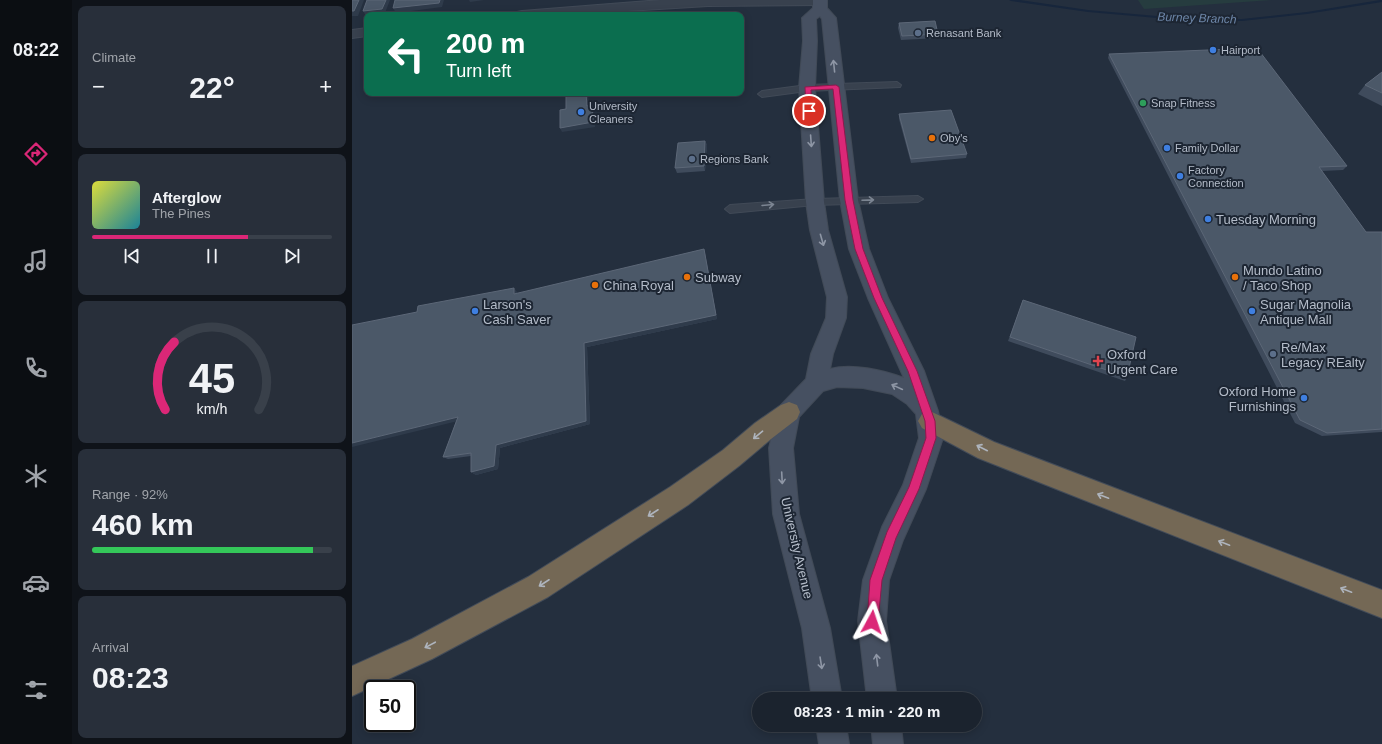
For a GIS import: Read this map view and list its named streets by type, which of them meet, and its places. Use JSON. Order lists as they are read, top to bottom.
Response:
{
  "streets": {
    "main road": ["University Avenue"]
  },
  "water": ["Burney Branch"],
  "places": {
    "other": [
      "Renasant Bank",
      "Hairport",
      "Snap Fitness",
      "University Cleaners",
      "Oby's",
      "Family Dollar",
      "Regions Bank",
      "Factory Connection",
      "Tuesday Morning",
      "Subway",
      "Mundo Latino / Taco Shop",
      "China Royal",
      "Larson's Cash Saver",
      "Sugar Magnolia Antique Mall",
      "Re/Max Legacy REalty",
      "Oxford Home Furnishings"
    ],
    "health": ["Oxford Urgent Care"]
  },
  "page": {
    "tabs": "08:22",
    "tile": [
      "Climate",
      ["Range · 92%", "460 km"],
      ["Arrival", "08:23"]
    ],
    "turn": ["200 m", "Turn left"],
    "heat": ["−", "22°", "+"],
    "song": ["Afterglow", "The Pines"],
    "limit": "50",
    "trip": "08:23 · 1 min · 220 m",
    "gauge": ["45", "km/h"]
  }
}
